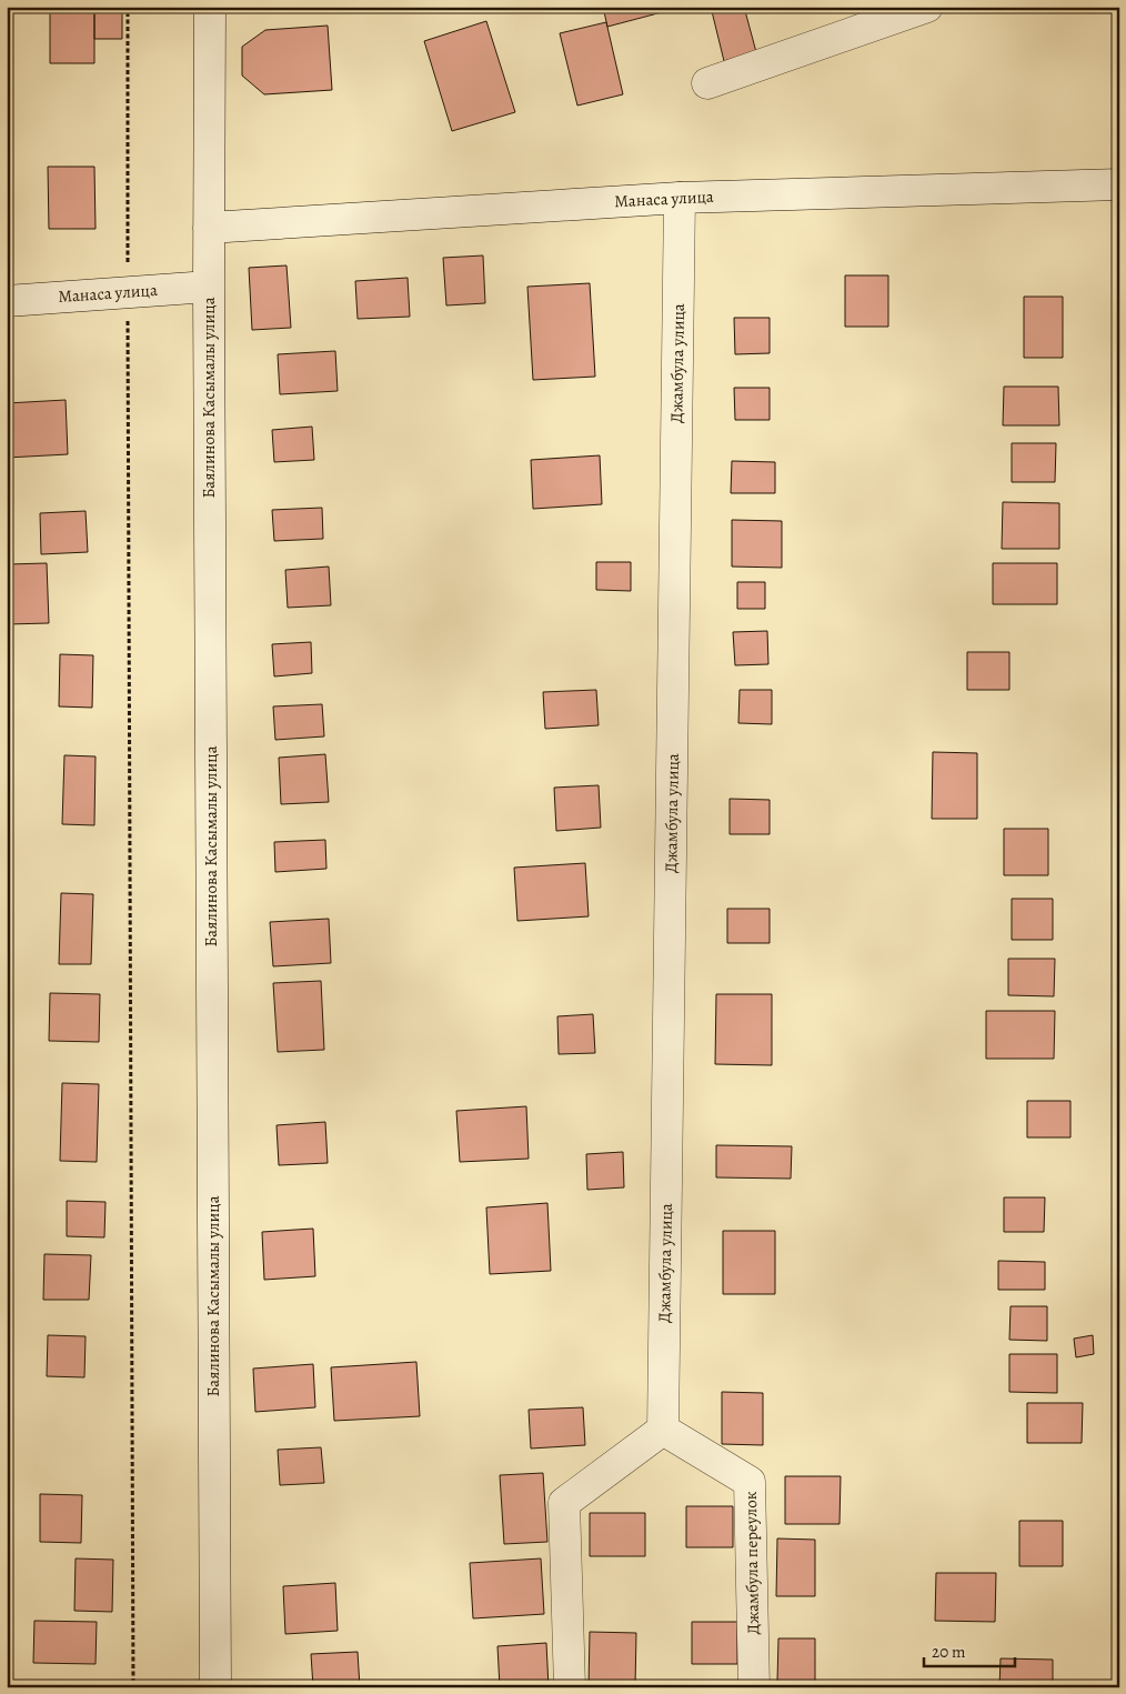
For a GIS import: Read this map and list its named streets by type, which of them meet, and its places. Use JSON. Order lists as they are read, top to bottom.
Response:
{
  "streets": {
    "street": [
      "Манаса улица",
      "Джамбула улица",
      "Баялинова Касымалы улица",
      "Джамбула переулок"
    ]
  },
  "crossings": [
    ["Манаса улица", "Джамбула улица"],
    ["Манаса улица", "Баялинова Касымалы улица"],
    ["Джамбула улица", "Джамбула переулок"]
  ],
  "scale_bar": "20 m"
}
